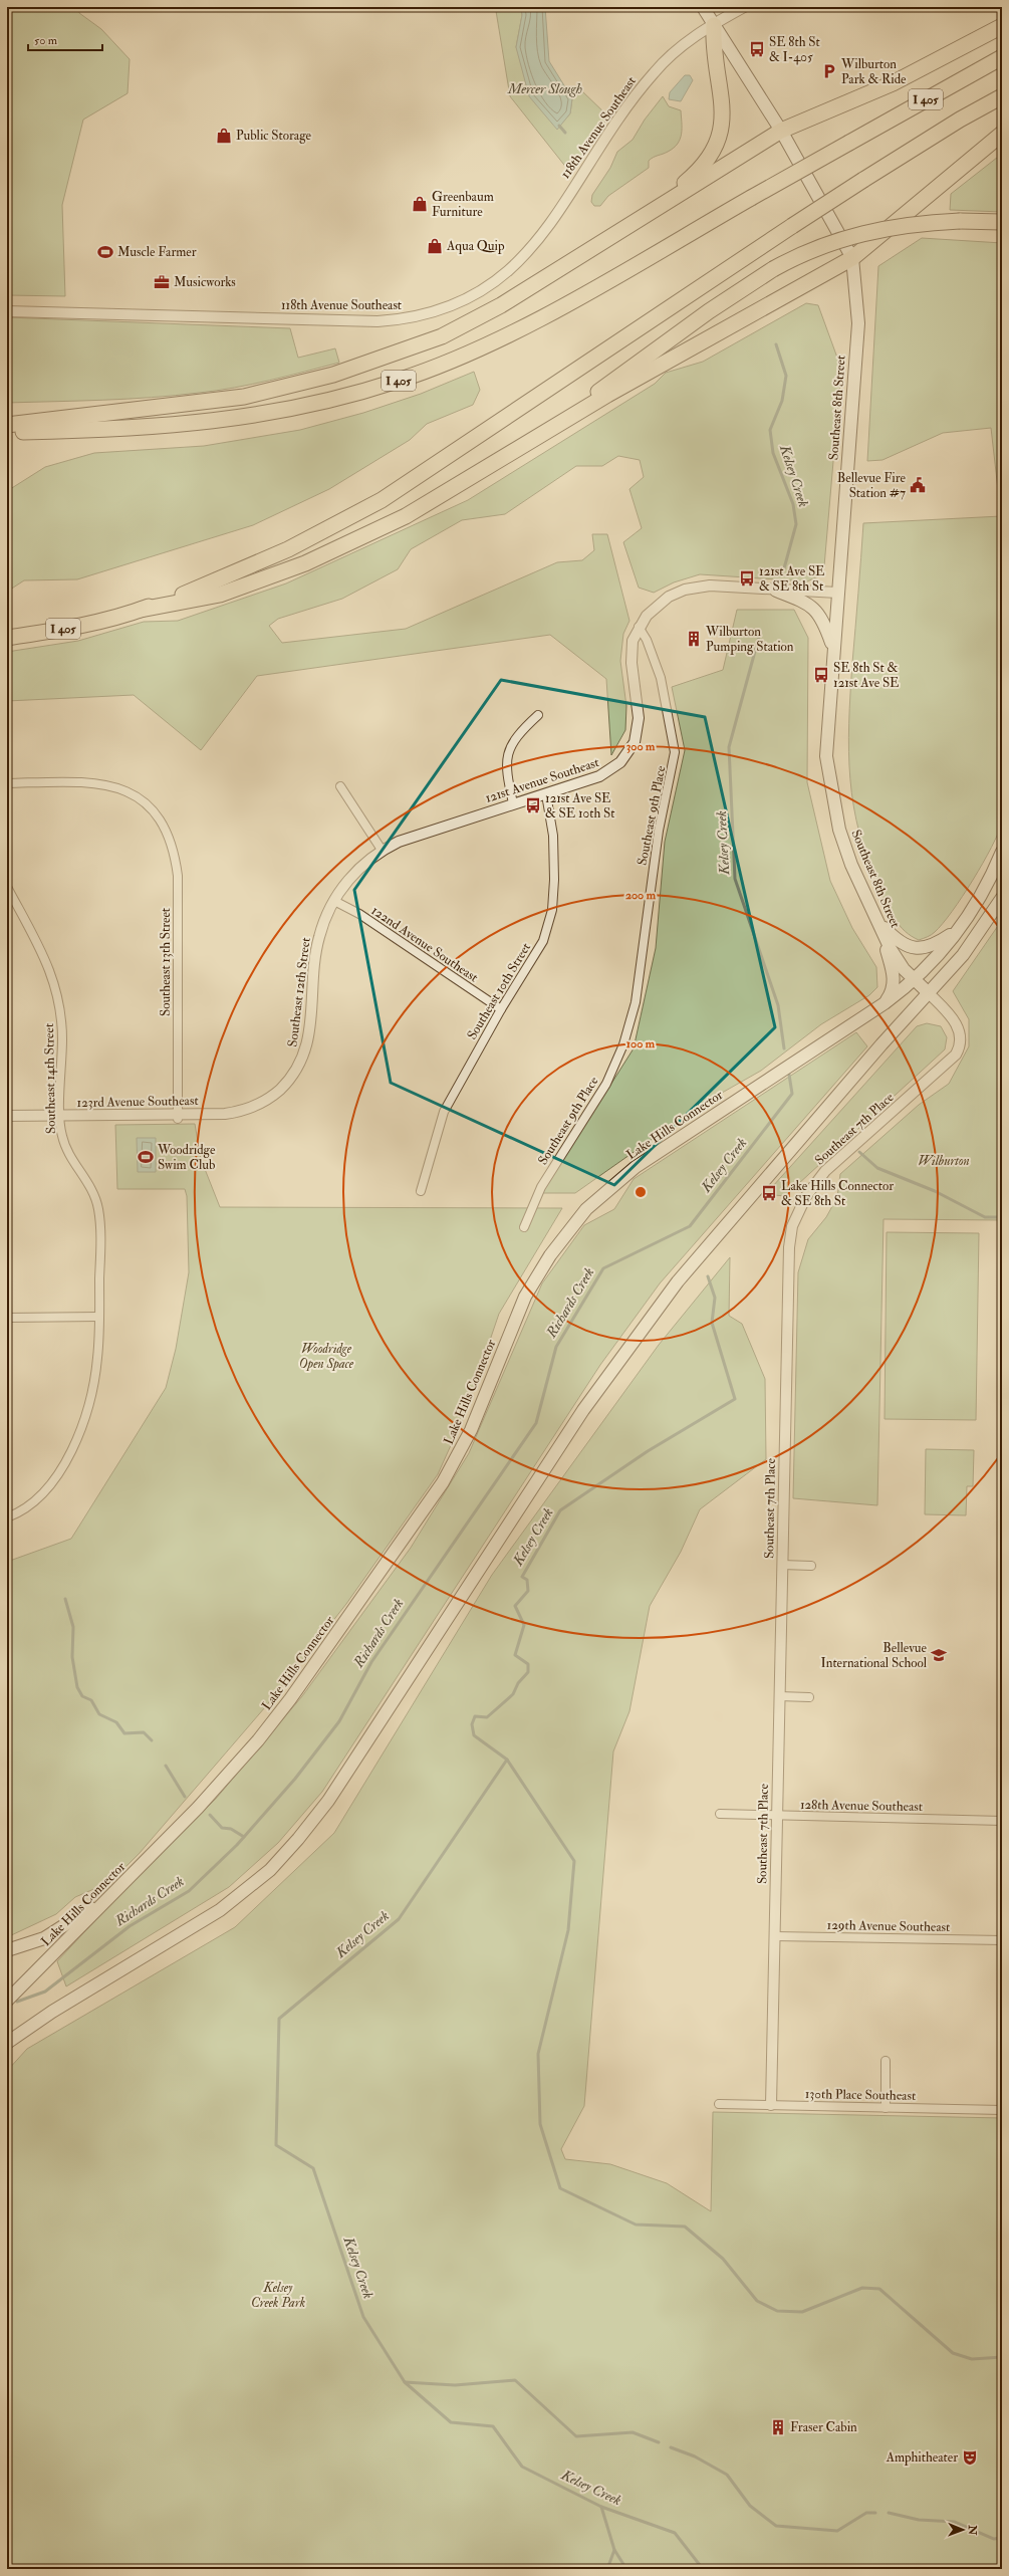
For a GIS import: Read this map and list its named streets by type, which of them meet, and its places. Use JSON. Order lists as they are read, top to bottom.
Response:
{
  "streets": {
    "highway": ["I 405"],
    "main road": ["Southeast 8th Street", "Lake Hills Connector"],
    "street": [
      "118th Avenue Southeast",
      "121st Avenue Southeast",
      "Southeast 9th Place",
      "122nd Avenue Southeast",
      "Southeast 13th Street",
      "Southeast 10th Street",
      "Southeast 12th Street",
      "Southeast 14th Street",
      "123rd Avenue Southeast",
      "Southeast 7th Place",
      "128th Avenue Southeast",
      "129th Avenue Southeast",
      "130th Place Southeast"
    ]
  },
  "crossings": [
    ["118th Avenue Southeast", "Southeast 8th Street"],
    ["Southeast 8th Street", "121st Avenue Southeast"],
    ["Southeast 8th Street", "Lake Hills Connector"],
    ["Southeast 8th Street", "Southeast 7th Place"],
    ["121st Avenue Southeast", "Southeast 9th Place"],
    ["121st Avenue Southeast", "122nd Avenue Southeast"],
    ["121st Avenue Southeast", "Southeast 10th Street"],
    ["121st Avenue Southeast", "Southeast 12th Street"],
    ["122nd Avenue Southeast", "Southeast 10th Street"],
    ["122nd Avenue Southeast", "Southeast 12th Street"],
    ["Southeast 13th Street", "123rd Avenue Southeast"],
    ["Southeast 12th Street", "123rd Avenue Southeast"],
    ["Southeast 14th Street", "123rd Avenue Southeast"],
    ["Southeast 7th Place", "128th Avenue Southeast"],
    ["Southeast 7th Place", "129th Avenue Southeast"],
    ["Southeast 7th Place", "130th Place Southeast"]
  ],
  "water": ["Mercer Slough", "Kelsey Creek", "Richards Creek"],
  "parks": ["Wilburton", "Woodridge Open Space", "Kelsey Creek Park"],
  "places": {
    "bus stop": [
      "SE 8th St & I-405",
      "121st Ave SE & SE 8th St",
      "SE 8th St & 121st Ave SE",
      "121st Ave SE & SE 10th St",
      "Lake Hills Connector & SE 8th St"
    ],
    "parking": ["Wilburton Park & Ride"],
    "shop": ["Public Storage", "Greenbaum Furniture", "Aqua Quip"],
    "sports": ["Muscle Farmer", "Woodridge Swim Club"],
    "office": ["Musicworks"],
    "public building": ["Bellevue Fire Station #7"],
    "building": ["Wilburton Pumping Station", "Fraser Cabin"],
    "school or university": ["Bellevue International School"],
    "theatre": ["Amphitheater"]
  },
  "scale_bar": "50 m",
  "north": "right",
  "rings": ["300 m", "200 m", "100 m"]
}
